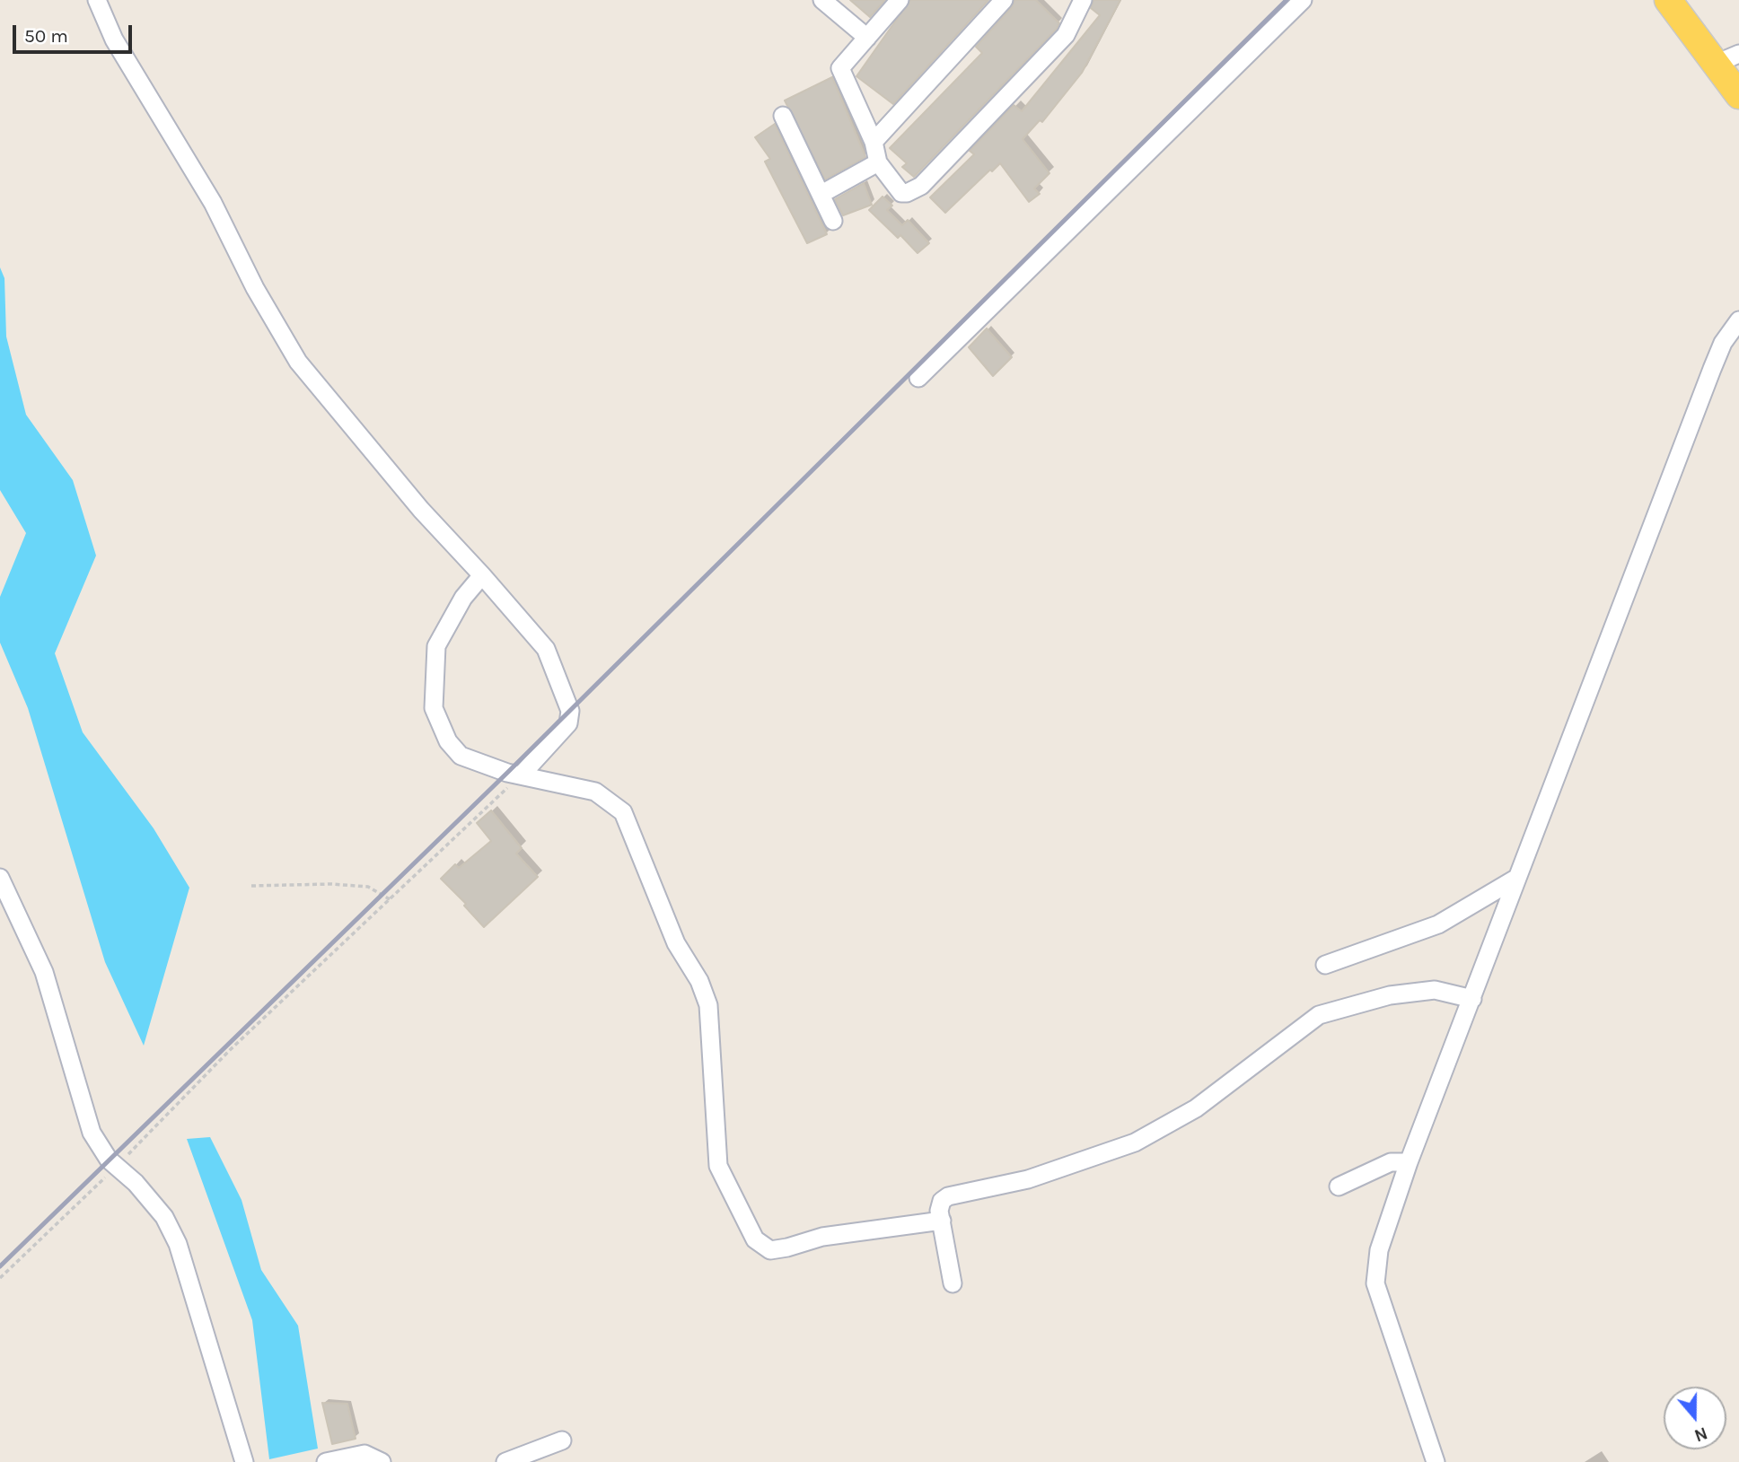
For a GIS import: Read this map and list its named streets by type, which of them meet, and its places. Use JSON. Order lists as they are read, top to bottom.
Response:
{
  "scale_bar": "50 m",
  "north": "bottom"
}
